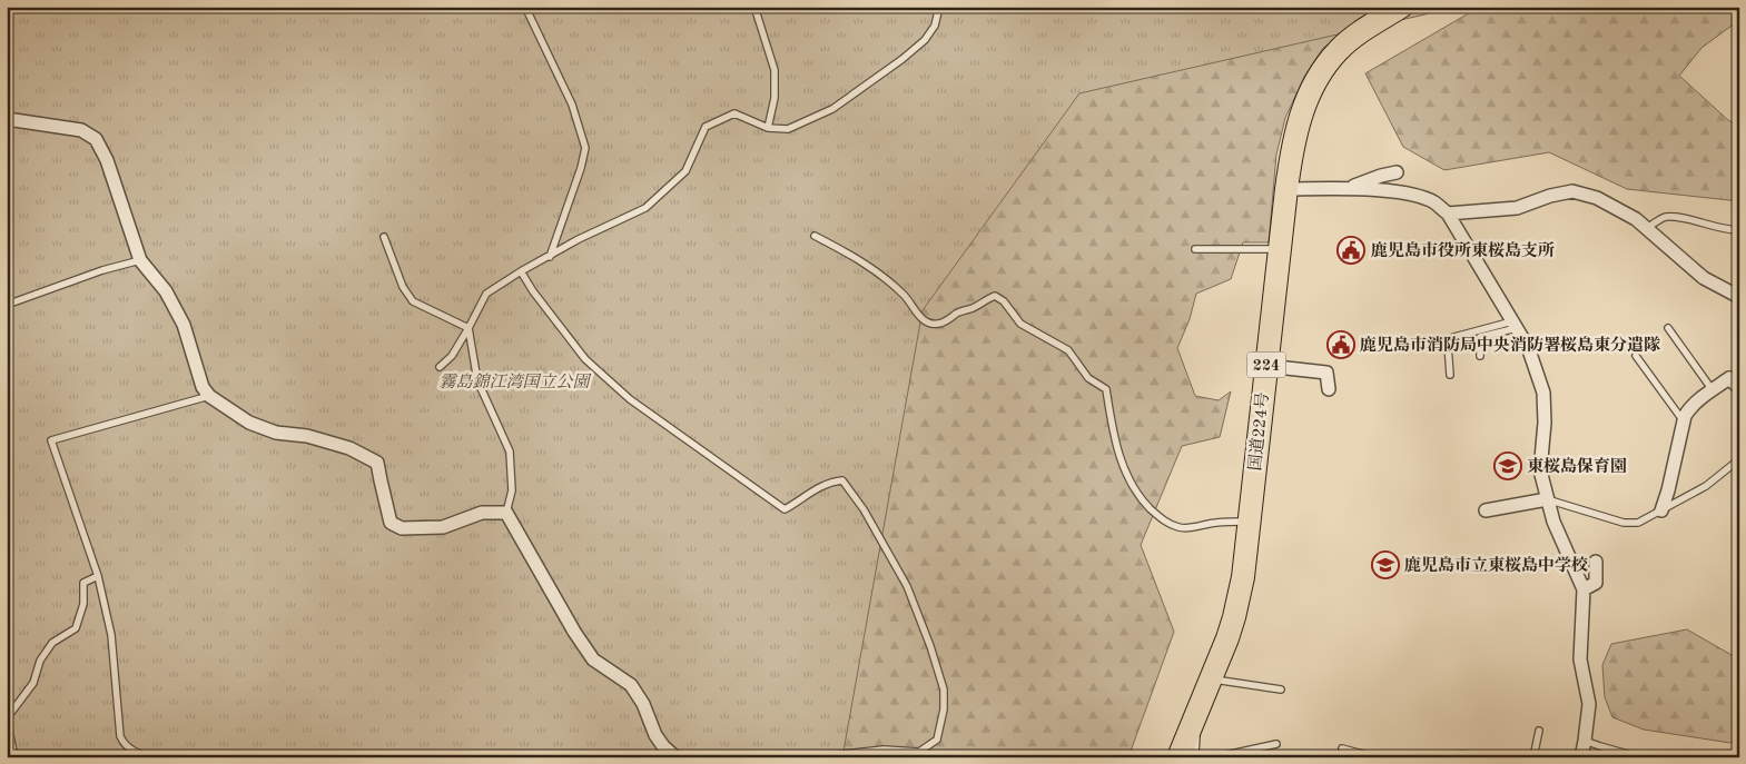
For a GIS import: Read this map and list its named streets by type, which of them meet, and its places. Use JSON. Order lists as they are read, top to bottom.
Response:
{
  "streets": {
    "highway": ["224", "国道224号"]
  },
  "parks": ["霧島錦江湾国立公園"],
  "places": {
    "public building": ["鹿児島市役所東桜島支所", "鹿児島市消防局中央消防署桜島東分遣隊"],
    "school or university": ["東桜島保育園", "鹿児島市立東桜島中学校"]
  }
}
